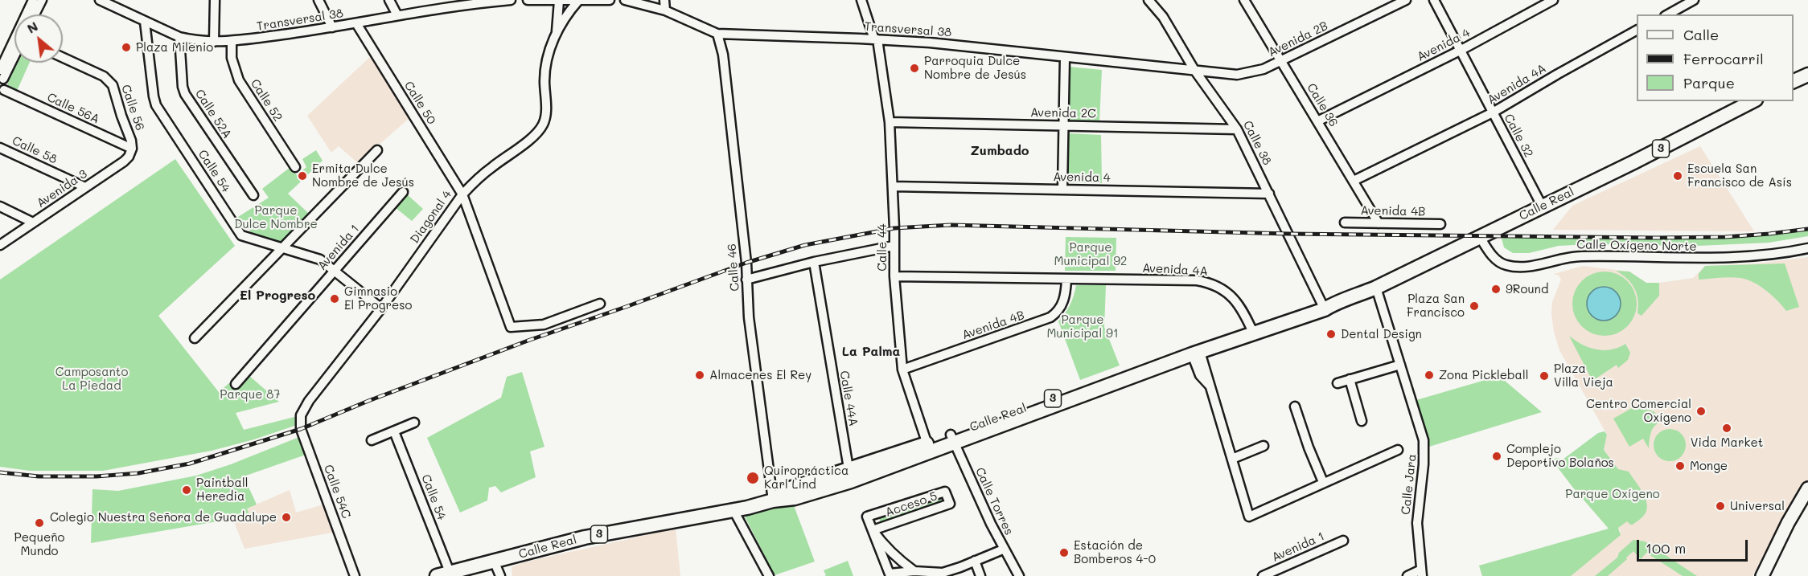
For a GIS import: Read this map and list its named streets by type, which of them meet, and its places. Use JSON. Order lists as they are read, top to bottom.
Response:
{
  "streets": {
    "main road": ["3", "Calle Real"],
    "street": [
      "Transversal 38",
      "Avenida 2B",
      "Avenida 4",
      "Avenida 4A",
      "Calle 52",
      "Calle 50",
      "Calle 36",
      "Calle 56",
      "Calle 56A",
      "Avenida 2C",
      "Calle 52A",
      "Calle 32",
      "Calle 38",
      "Calle 58",
      "Calle 54",
      "Avenida 3",
      "Avenida 4B",
      "Diagonal 4",
      "Calle Oxígeno Norte",
      "Avenida 1",
      "Calle 44",
      "Calle 46",
      "Calle 44A",
      "Calle Jara",
      "Calle 54C",
      "Calle Torres",
      "Acceso 5"
    ]
  },
  "crossings": [
    ["Transversal 38", "Avenida 2B"],
    ["Transversal 38", "Calle 52"],
    ["Transversal 38", "Calle 50"],
    ["Transversal 38", "Calle 52A"],
    ["Transversal 38", "Calle 38"],
    ["Transversal 38", "Calle 54"],
    ["Transversal 38", "Calle 44"],
    ["Transversal 38", "Calle 46"],
    ["Avenida 2B", "Calle 36"],
    ["Avenida 2B", "Calle 38"],
    ["Avenida 4", "Calle 36"],
    ["Avenida 4", "Calle 32"],
    ["Avenida 4", "Calle 38"],
    ["Avenida 4", "Calle 44"],
    ["Avenida 4A", "Calle 36"],
    ["Avenida 4A", "Calle 32"],
    ["Avenida 4A", "Calle Real"],
    ["Avenida 4A", "Avenida 4B"],
    ["Avenida 4A", "Calle 44"],
    ["Calle 50", "Diagonal 4"],
    ["Calle 36", "Avenida 4B"],
    ["Calle 56", "Calle 56A"],
    ["Calle 56", "Avenida 3"],
    ["Calle 56A", "Avenida 3"],
    ["Avenida 2C", "Calle 38"],
    ["Avenida 2C", "Calle 44"],
    ["Calle 32", "Calle Real"],
    ["Calle 38", "Calle Real"],
    ["Calle 58", "Avenida 3"],
    ["Calle 54", "Calle Real"],
    ["Calle 54", "Diagonal 4"],
    ["Calle 54", "Avenida 1"],
    ["Calle Real", "Calle Oxígeno Norte"],
    ["Calle Real", "Calle 44"],
    ["Calle Real", "Calle 46"],
    ["Calle Real", "Calle 44A"],
    ["Calle Real", "Calle Jara"],
    ["Calle Real", "Calle Torres"],
    ["Avenida 4B", "Calle 44"],
    ["Diagonal 4", "Calle 54C"]
  ],
  "districts": ["Zumbado", "El Progreso", "La Palma"],
  "parks": [
    "Parque Dulce Nombre",
    "Parque Municipal 92",
    "Parque Municipal 91",
    "Camposanto La Piedad",
    "Parque 87",
    "Parque Oxígeno"
  ],
  "places": [
    "Plaza Milenio",
    "Parroquia Dulce Nombre de Jesús",
    "Ermita Dulce Nombre de Jesús",
    "Escuela San Francisco de Asís",
    "9Round",
    "Gimnasio El Progreso",
    "Plaza San Francisco",
    "Dental Design",
    "Almacenes El Rey",
    "Zona Pickleball",
    "Plaza Villa Vieja",
    "Centro Comercial Oxígeno",
    "Vida Market",
    "Complejo Deportivo Bolaños",
    "Monge",
    "Quiropráctica Karl Lind",
    "Paintball Heredia",
    "Universal",
    "Colegio Nuestra Señora de Guadalupe",
    "Pequeño Mundo",
    "Estación de Bomberos 4-0"
  ],
  "legend": ["Calle", "Ferrocarril", "Parque"],
  "scale_bar": "100 m",
  "north": "top left"
}
